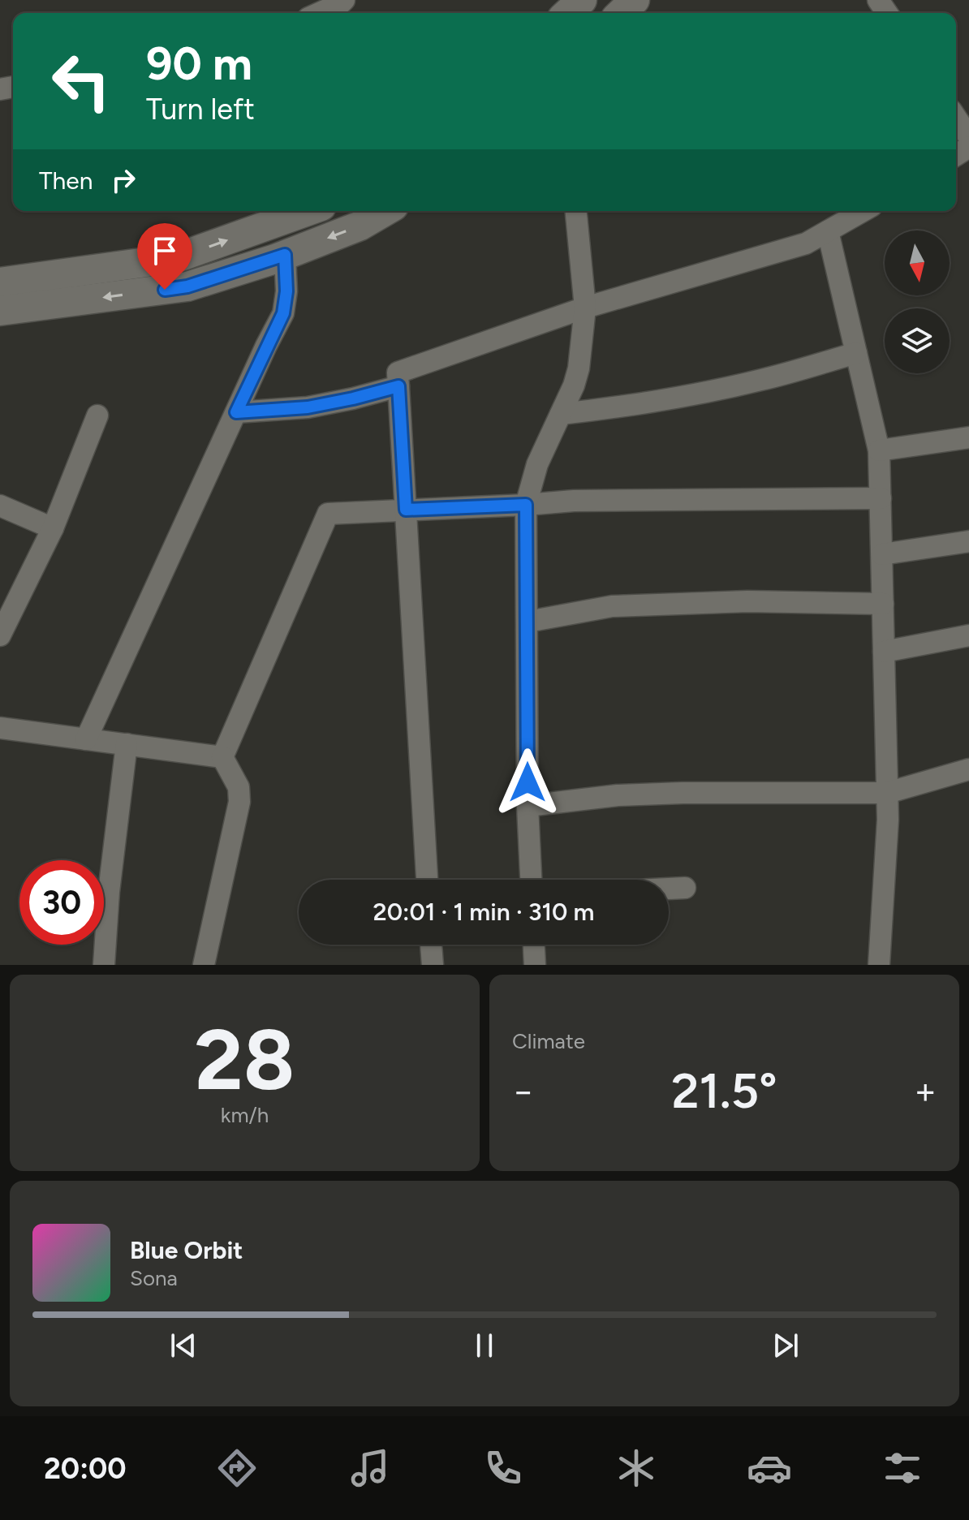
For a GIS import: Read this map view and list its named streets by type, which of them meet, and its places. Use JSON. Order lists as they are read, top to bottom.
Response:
{
  "north": "bottom",
  "page": {
    "turn": ["90 m", "Turn left"],
    "then": "Then",
    "limit": "30",
    "trip": "20:01 · 1 min · 310 m",
    "tile": [
      ["28", "km/h"],
      "Climate"
    ],
    "heat": ["−", "21.5°", "+"],
    "song": ["Blue Orbit", "Sona"],
    "tabs": "20:00"
  }
}
